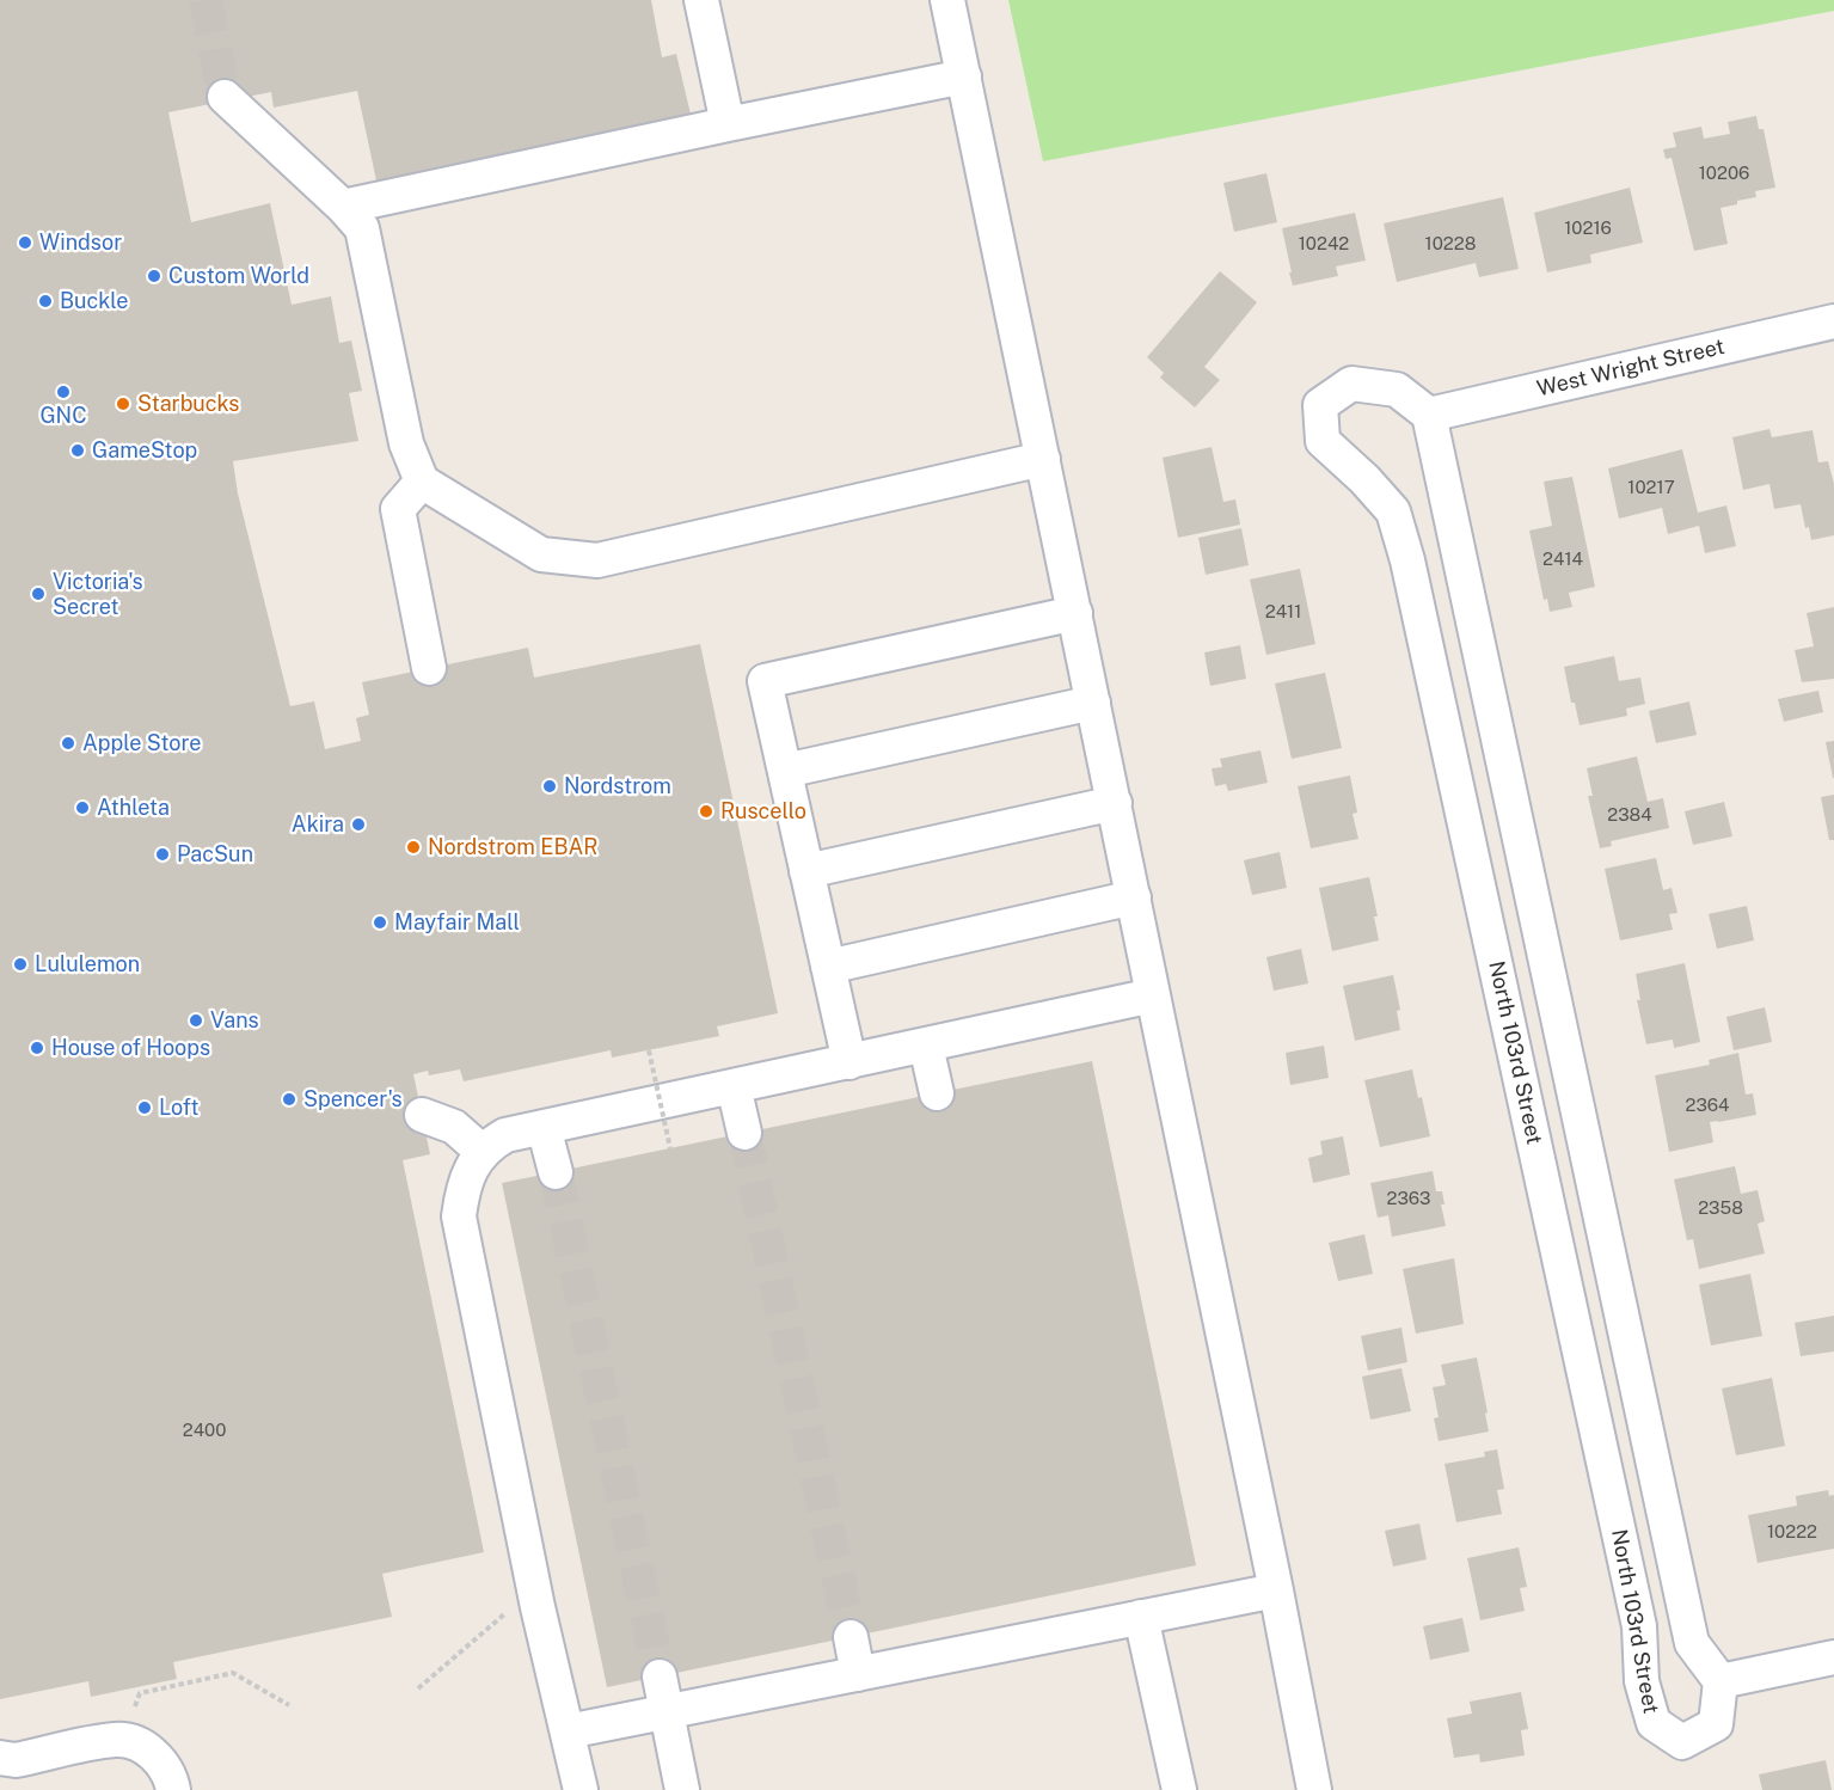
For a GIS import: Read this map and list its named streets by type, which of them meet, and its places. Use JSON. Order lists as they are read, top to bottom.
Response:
{
  "streets": {
    "street": ["West Wright Street", "North 103rd Street"]
  },
  "crossings": [
    ["West Wright Street", "North 103rd Street"]
  ],
  "places": [
    "Windsor",
    "Custom World",
    "Buckle",
    "GNC",
    "Starbucks",
    "GameStop",
    "Victoria's Secret",
    "Apple Store",
    "Nordstrom",
    "Athleta",
    "Ruscello",
    "Akira",
    "Nordstrom EBAR",
    "PacSun",
    "Mayfair Mall",
    "Lululemon",
    "Vans",
    "House of Hoops",
    "Spencer's",
    "Loft"
  ],
  "house_numbers": [
    "10206",
    "10216",
    "10242",
    "10228",
    "10217",
    "2414",
    "2411",
    "2384",
    "2364",
    "2363",
    "2358",
    "2400",
    "10222"
  ]
}
